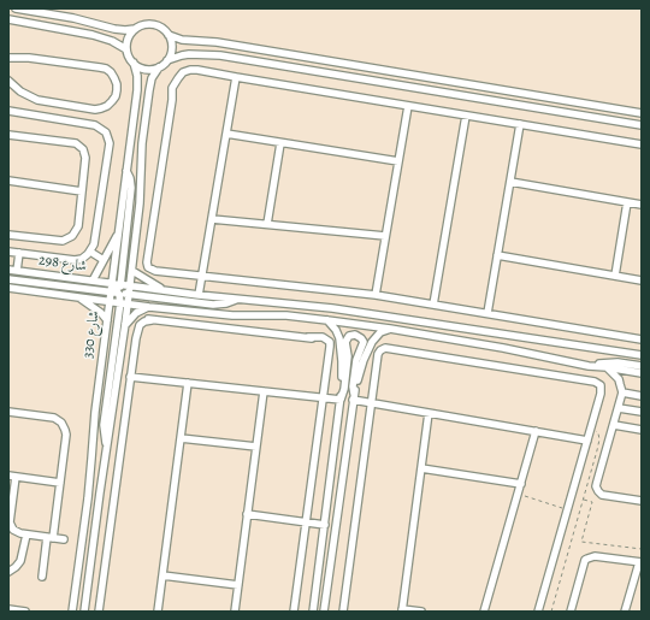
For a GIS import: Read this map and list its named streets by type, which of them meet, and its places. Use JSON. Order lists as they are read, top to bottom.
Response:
{
  "streets": {
    "street": ["شارع 298", "شارع 330"]
  },
  "crossings": [
    ["شارع 298", "شارع 330"]
  ]
}
